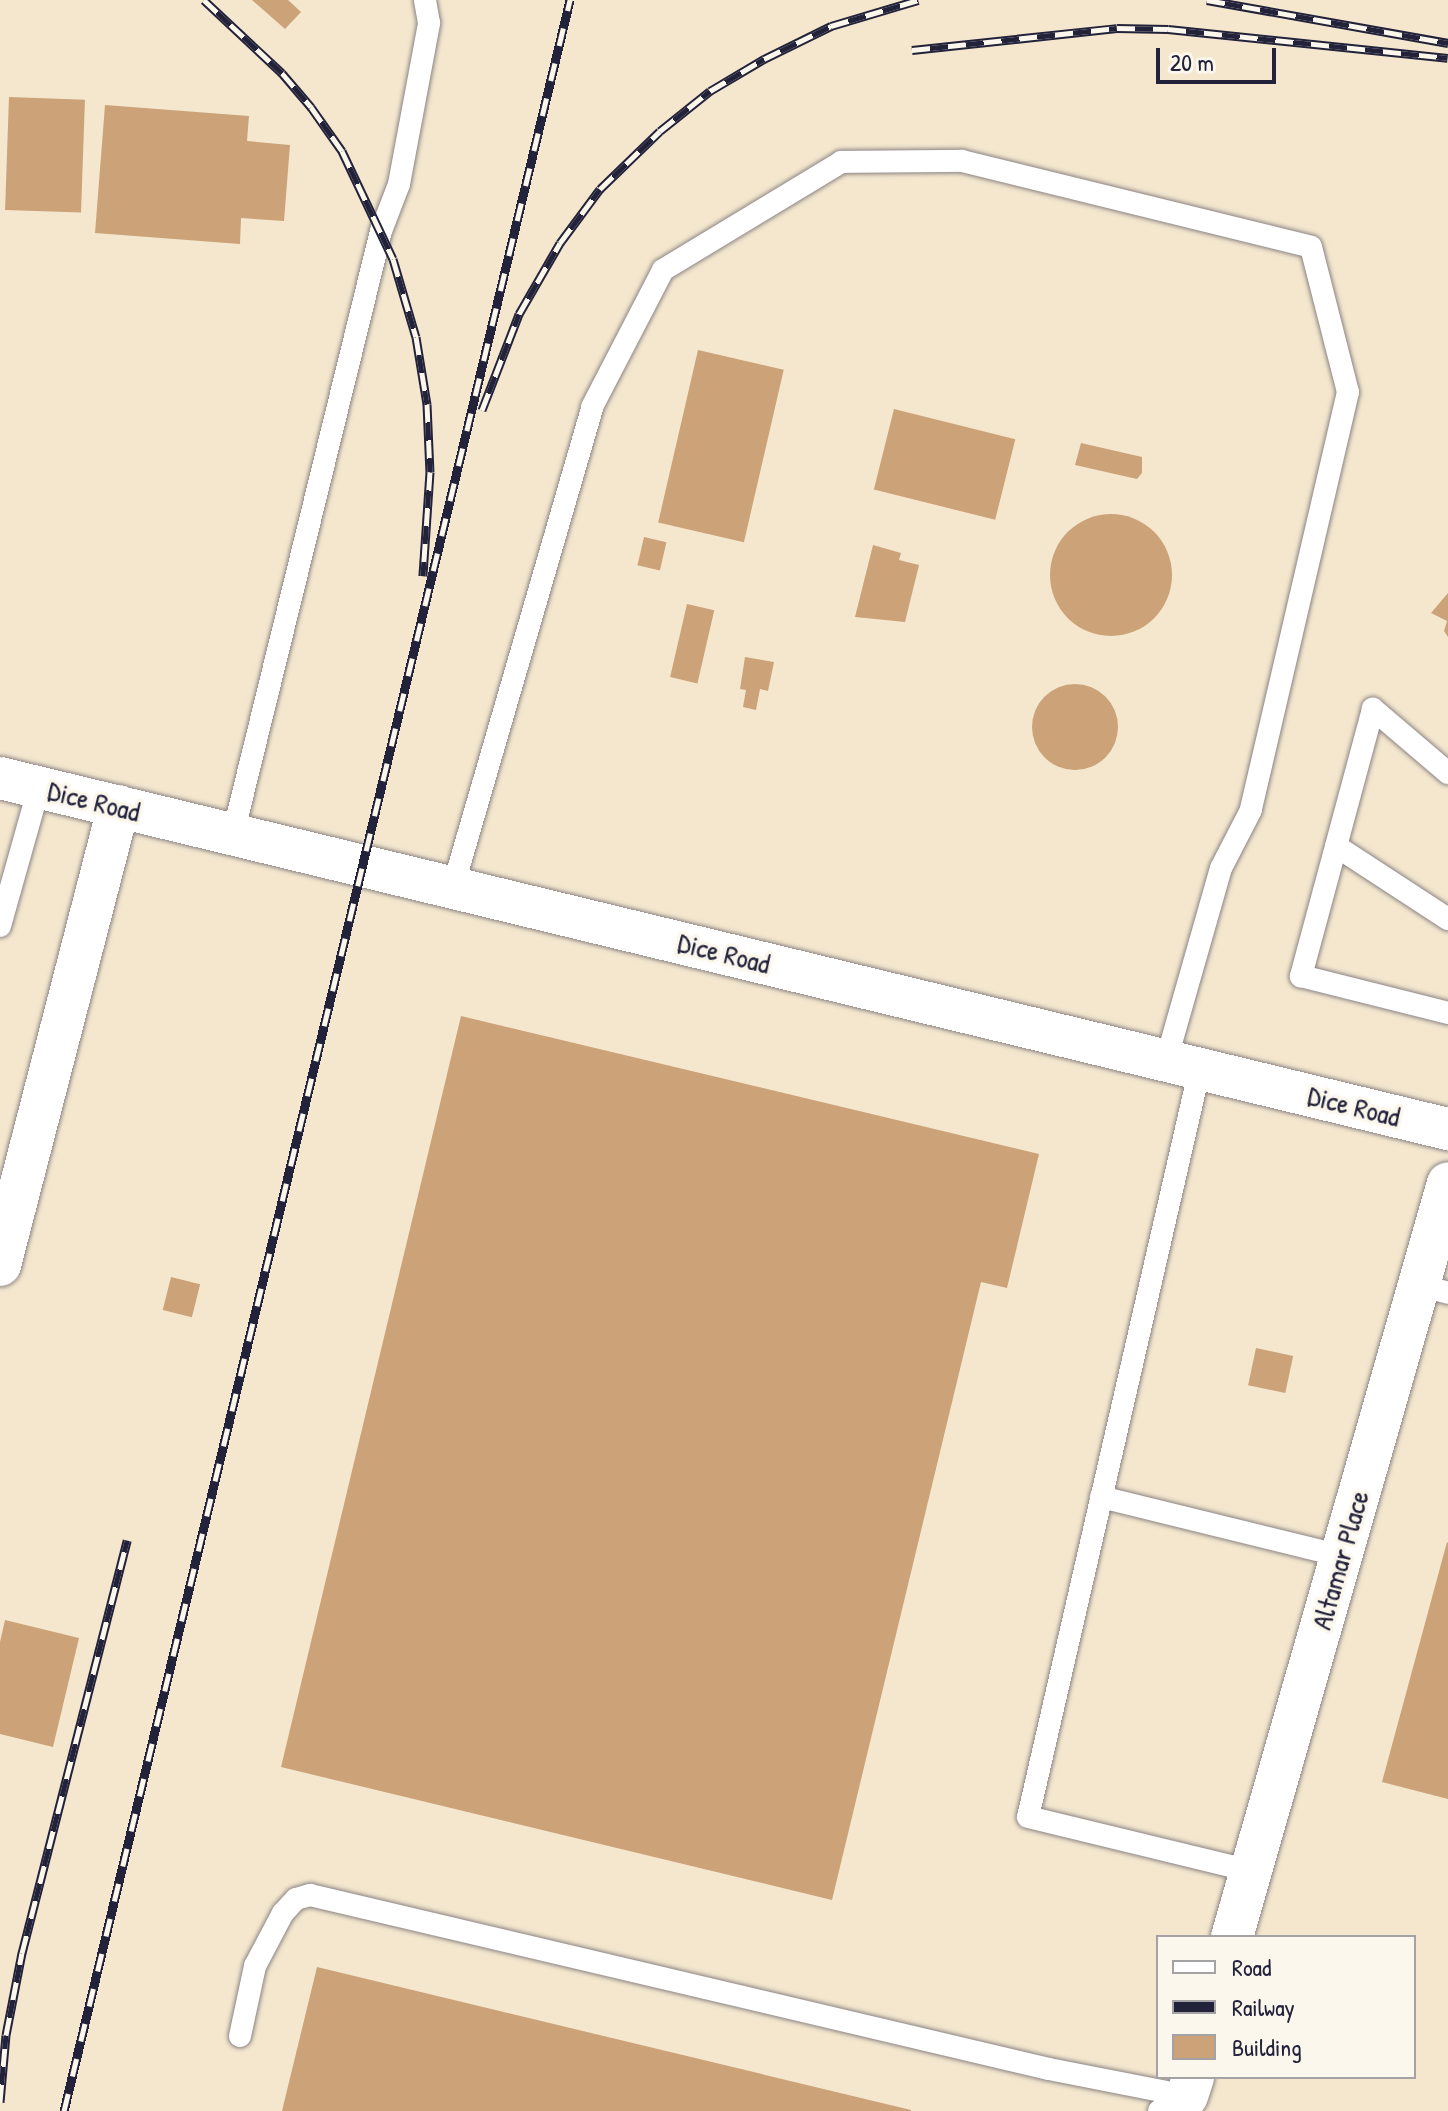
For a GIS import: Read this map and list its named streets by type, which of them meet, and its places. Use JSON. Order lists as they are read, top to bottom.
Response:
{
  "streets": {
    "street": ["Dice Road", "Altamar Place"]
  },
  "legend": ["Road", "Railway", "Building"],
  "scale_bar": "20 m"
}
